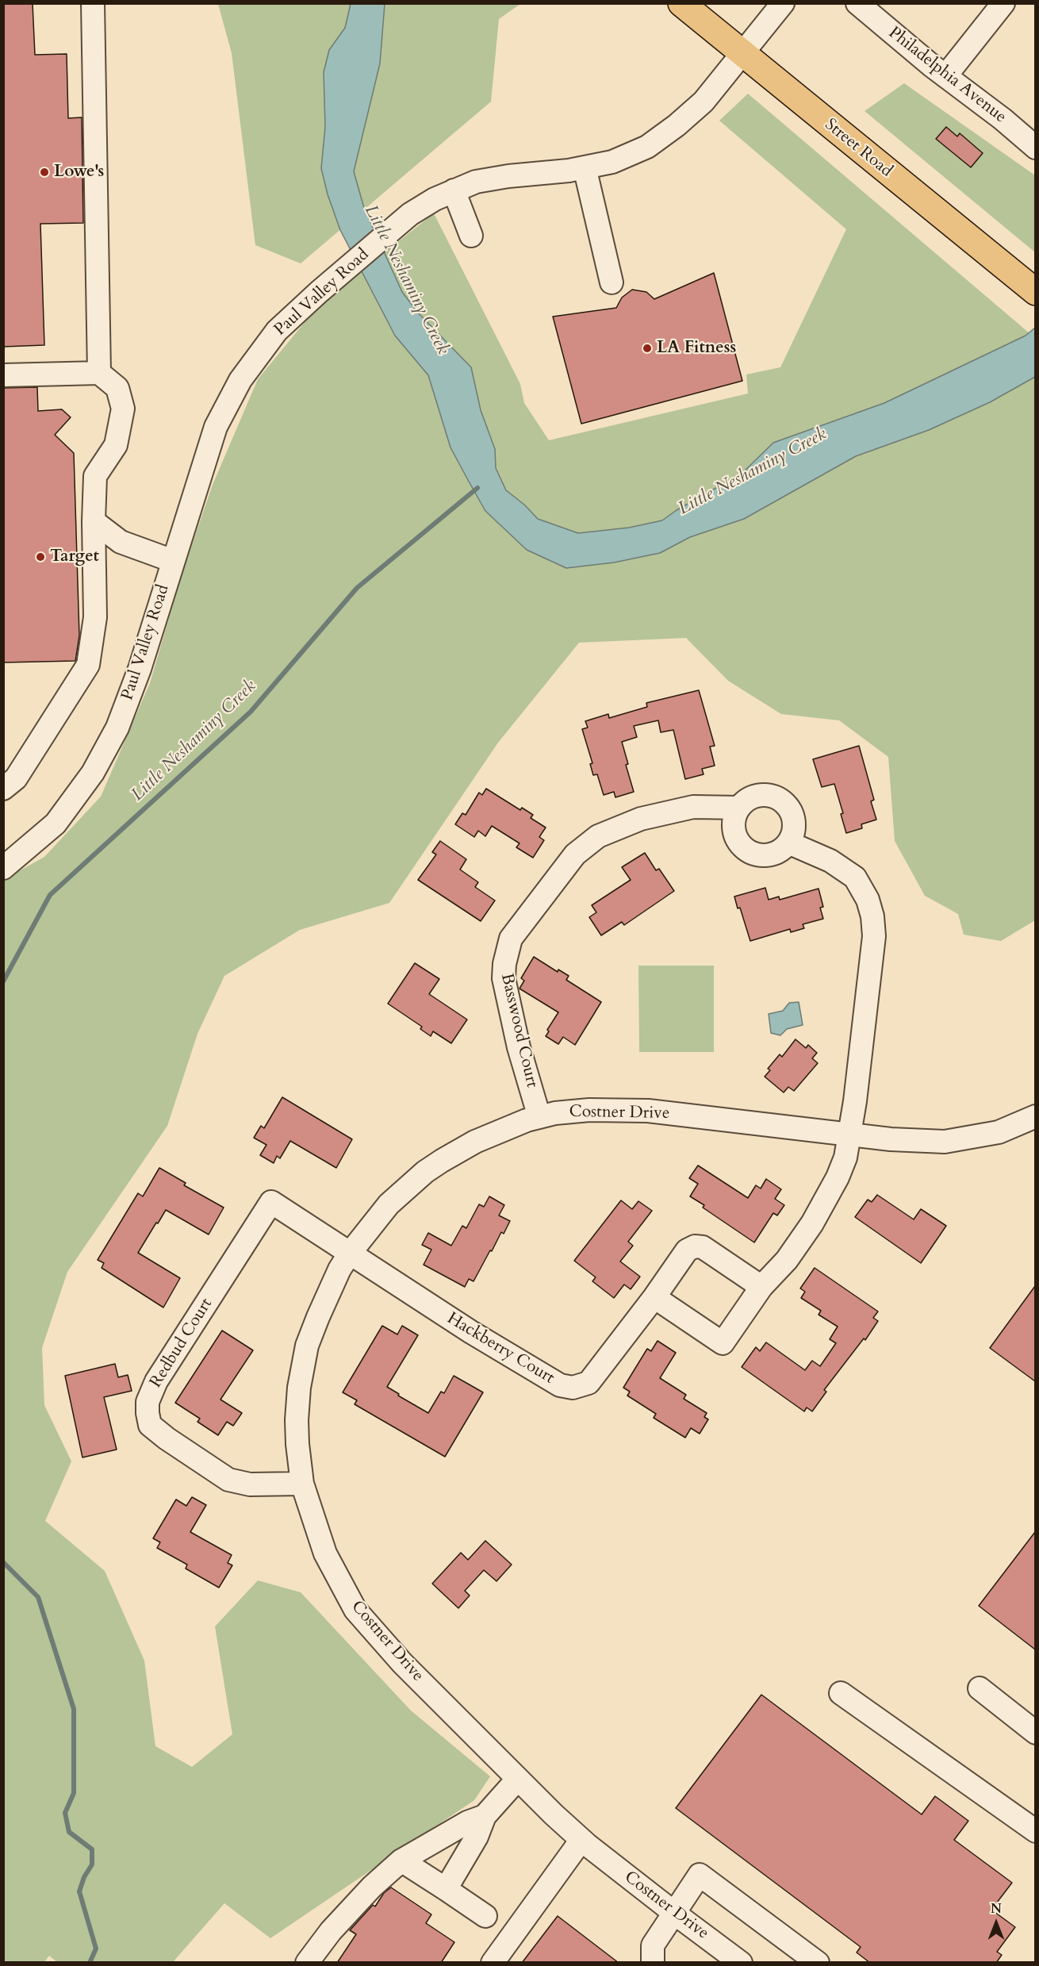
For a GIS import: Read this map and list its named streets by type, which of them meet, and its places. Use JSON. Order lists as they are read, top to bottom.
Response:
{
  "streets": {
    "main road": ["Street Road"],
    "street": [
      "Philadelphia Avenue",
      "Paul Valley Road",
      "Basswood Court",
      "Costner Drive",
      "Redbud Court",
      "Hackberry Court"
    ]
  },
  "crossings": [
    ["Street Road", "Paul Valley Road"],
    ["Basswood Court", "Costner Drive"],
    ["Costner Drive", "Redbud Court"],
    ["Costner Drive", "Hackberry Court"],
    ["Redbud Court", "Hackberry Court"]
  ],
  "water": ["Little Neshaminy Creek"],
  "places": ["Lowe's", "LA Fitness", "Target"],
  "north": "top"
}
